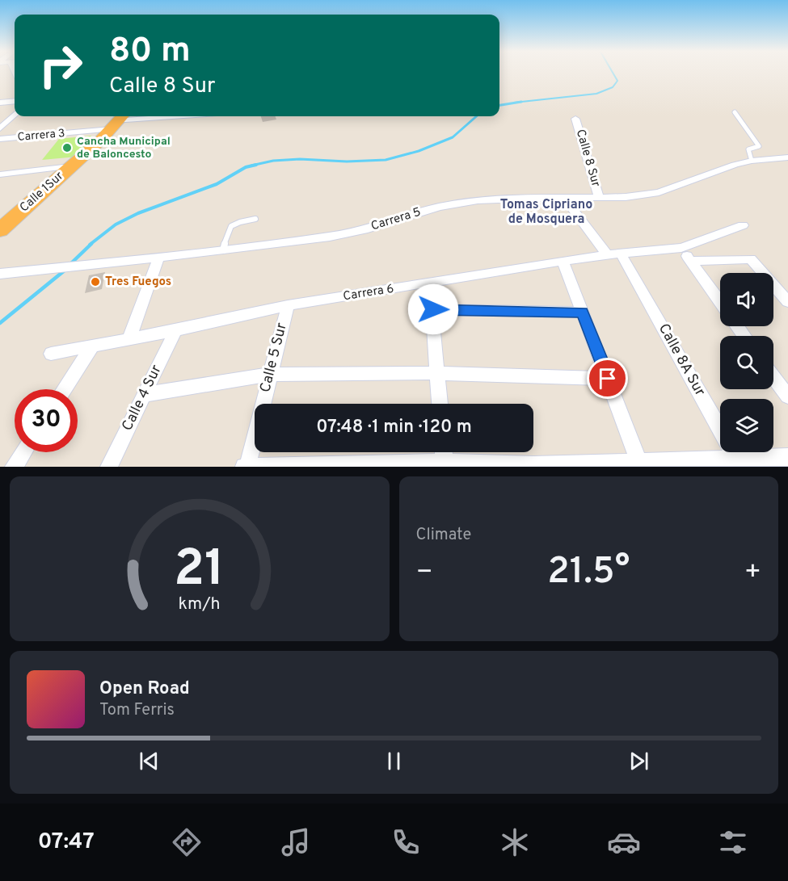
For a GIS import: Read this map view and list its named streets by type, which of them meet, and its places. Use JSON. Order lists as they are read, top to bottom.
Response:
{
  "streets": {
    "highway": ["Calle 1Sur"],
    "street": [
      "Carrera 3",
      "Calle 8 Sur",
      "Carrera 5",
      "Carrera 6",
      "Calle 5 Sur",
      "Calle 8A Sur",
      "Calle 4 Sur"
    ]
  },
  "crossings": [
    ["Carrera 3", "Calle 1Sur"],
    ["Calle 8 Sur", "Carrera 5"],
    ["Carrera 6", "Calle 5 Sur"],
    ["Carrera 6", "Calle 8A Sur"],
    ["Carrera 6", "Calle 4 Sur"]
  ],
  "districts": ["Tomas Cipriano de Mosquera"],
  "places": ["Cancha Municipal de Baloncesto", "Tres Fuegos"],
  "page": {
    "turn": ["80 m", "Calle 8 Sur"],
    "limit": "30",
    "trip": "07:48 · 1 min · 120 m",
    "tile": "Climate",
    "heat": ["−", "21.5°", "+"],
    "song": ["Open Road", "Tom Ferris"],
    "tabs": "07:47",
    "gauge": ["21", "km/h"]
  }
}
